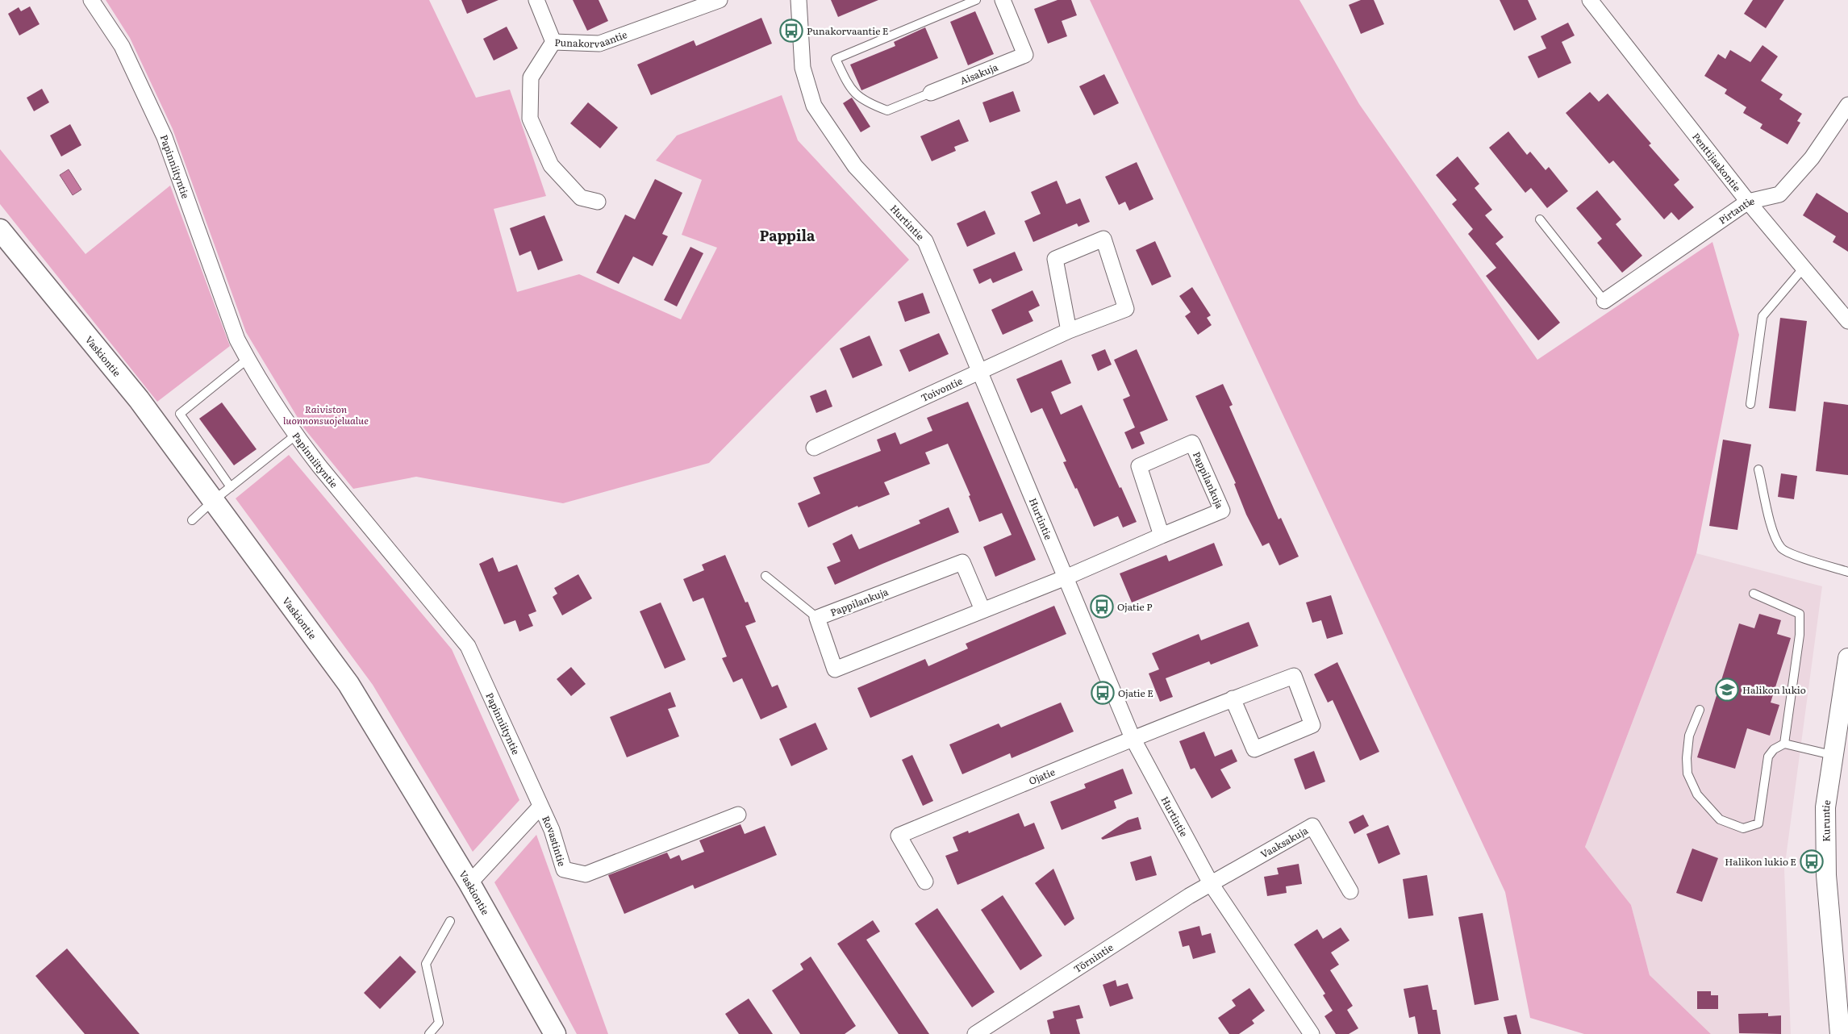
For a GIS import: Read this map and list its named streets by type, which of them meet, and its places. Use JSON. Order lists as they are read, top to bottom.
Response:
{
  "streets": {
    "main road": ["Vaskiontie"],
    "street": [
      "Punakorvaantie",
      "Aisakuja",
      "Penttijaakontie",
      "Papinniityntie",
      "Pirtantie",
      "Hurtintie",
      "Toivontie",
      "Pappilankuja",
      "Ojatie",
      "Kuruntie",
      "Rovastintie",
      "Vaaksakuja",
      "Törnintie"
    ]
  },
  "crossings": [
    ["Penttijaakontie", "Pirtantie"],
    ["Papinniityntie", "Rovastintie"],
    ["Hurtintie", "Toivontie"],
    ["Hurtintie", "Pappilankuja"],
    ["Hurtintie", "Ojatie"],
    ["Hurtintie", "Vaaksakuja"],
    ["Hurtintie", "Törnintie"],
    ["Vaskiontie", "Rovastintie"],
    ["Vaaksakuja", "Törnintie"]
  ],
  "districts": ["Pappila"],
  "parks": ["Raiviston luonnonsuojelualue"],
  "places": {
    "bus stop": [
      "Punakorvaantie E",
      "Ojatie P",
      "Ojatie E",
      "Halikon lukio E"
    ],
    "school or university": ["Halikon lukio"]
  }
}
